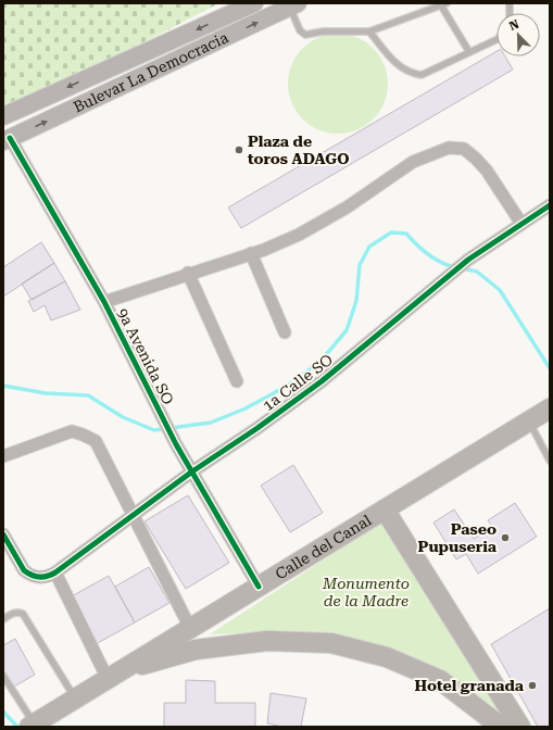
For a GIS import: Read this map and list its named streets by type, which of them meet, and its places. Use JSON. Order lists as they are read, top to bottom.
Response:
{
  "streets": {
    "highway": ["Calle del Canal"],
    "main road": ["Bulevar La Democracia"],
    "street": ["9a Avenida SO", "1a Calle SO"]
  },
  "crossings": [
    ["Bulevar La Democracia", "9a Avenida SO"],
    ["9a Avenida SO", "1a Calle SO"],
    ["9a Avenida SO", "Calle del Canal"]
  ],
  "parks": ["Monumento de la Madre"],
  "places": ["Plaza de toros ADAGO", "Paseo Pupuseria", "Hotel granada"],
  "north": "top left"
}
